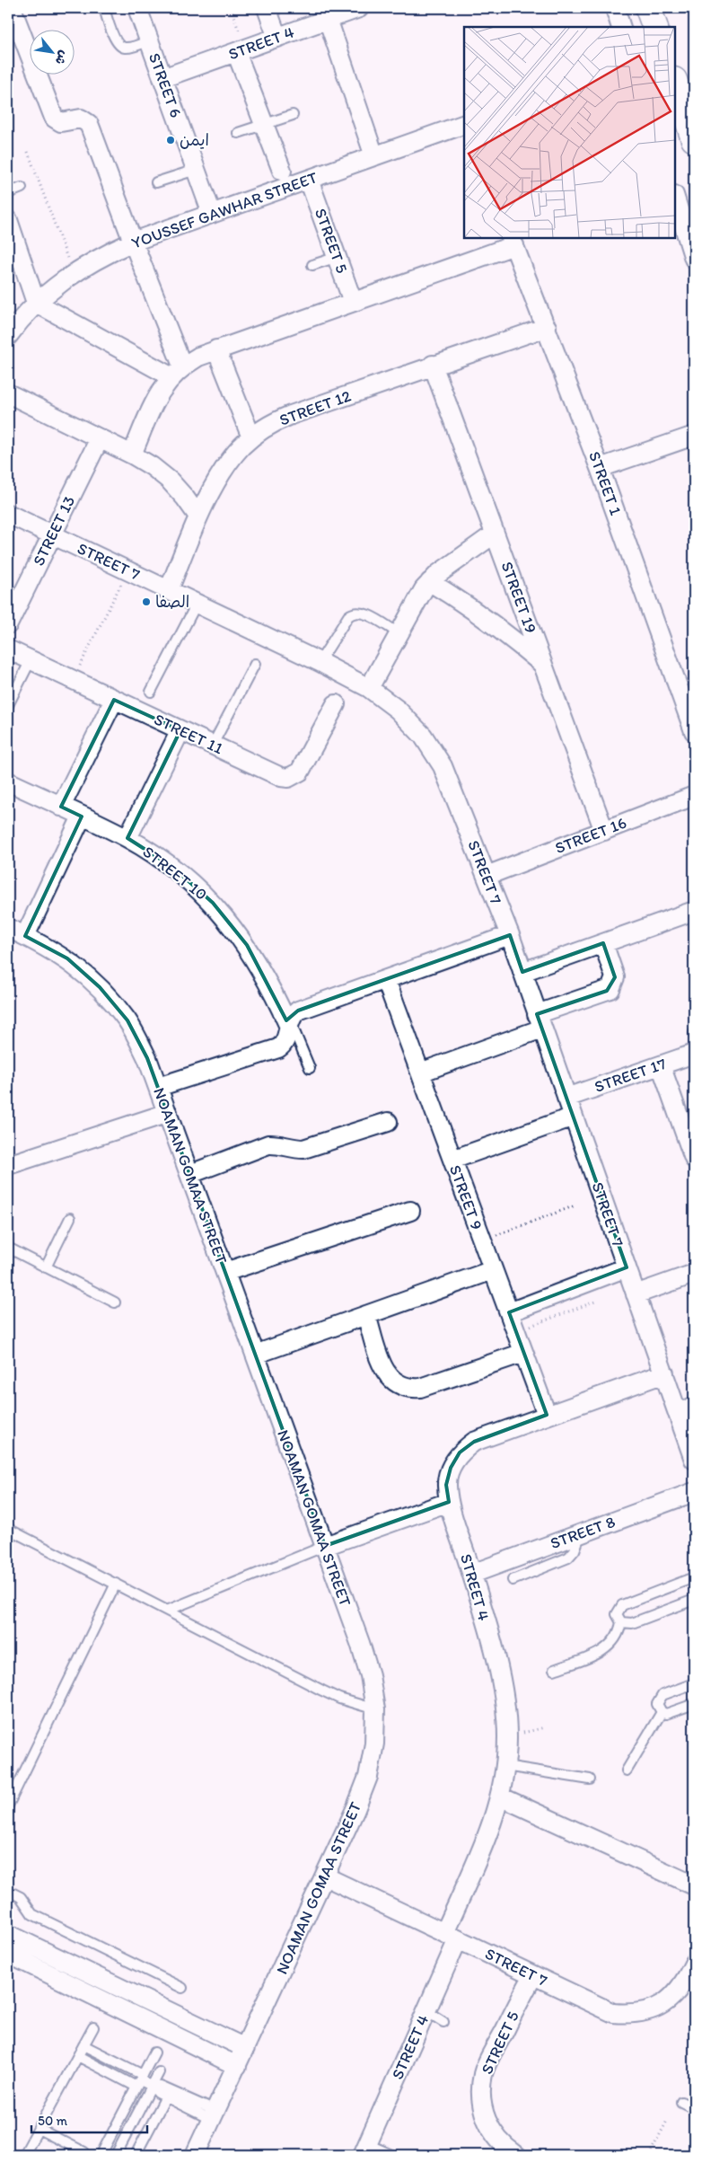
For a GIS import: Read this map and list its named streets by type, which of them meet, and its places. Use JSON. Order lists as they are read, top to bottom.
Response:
{
  "streets": {
    "street": [
      "STREET 4",
      "STREET 6",
      "YOUSSEF GAWHAR STREET",
      "STREET 5",
      "STREET 12",
      "STREET 1",
      "STREET 13",
      "STREET 7",
      "STREET 19",
      "STREET 11",
      "STREET 16",
      "STREET 10",
      "STREET 17",
      "NOAMAN GOMAA STREET",
      "STREET 9",
      "STREET 8"
    ]
  },
  "crossings": [
    ["STREET 4", "STREET 6"],
    ["STREET 4", "STREET 7"],
    ["STREET 4", "STREET 9"],
    ["STREET 4", "STREET 8"],
    ["STREET 6", "YOUSSEF GAWHAR STREET"],
    ["YOUSSEF GAWHAR STREET", "STREET 5"],
    ["STREET 5", "STREET 7"],
    ["STREET 12", "STREET 1"],
    ["STREET 12", "STREET 7"],
    ["STREET 12", "STREET 19"],
    ["STREET 13", "STREET 7"],
    ["STREET 7", "STREET 16"],
    ["STREET 7", "STREET 17"],
    ["STREET 7", "NOAMAN GOMAA STREET"],
    ["STREET 19", "STREET 16"]
  ],
  "places": ["ايمن", "الصفا"],
  "scale_bar": "50 m",
  "north": "bottom right"
}
